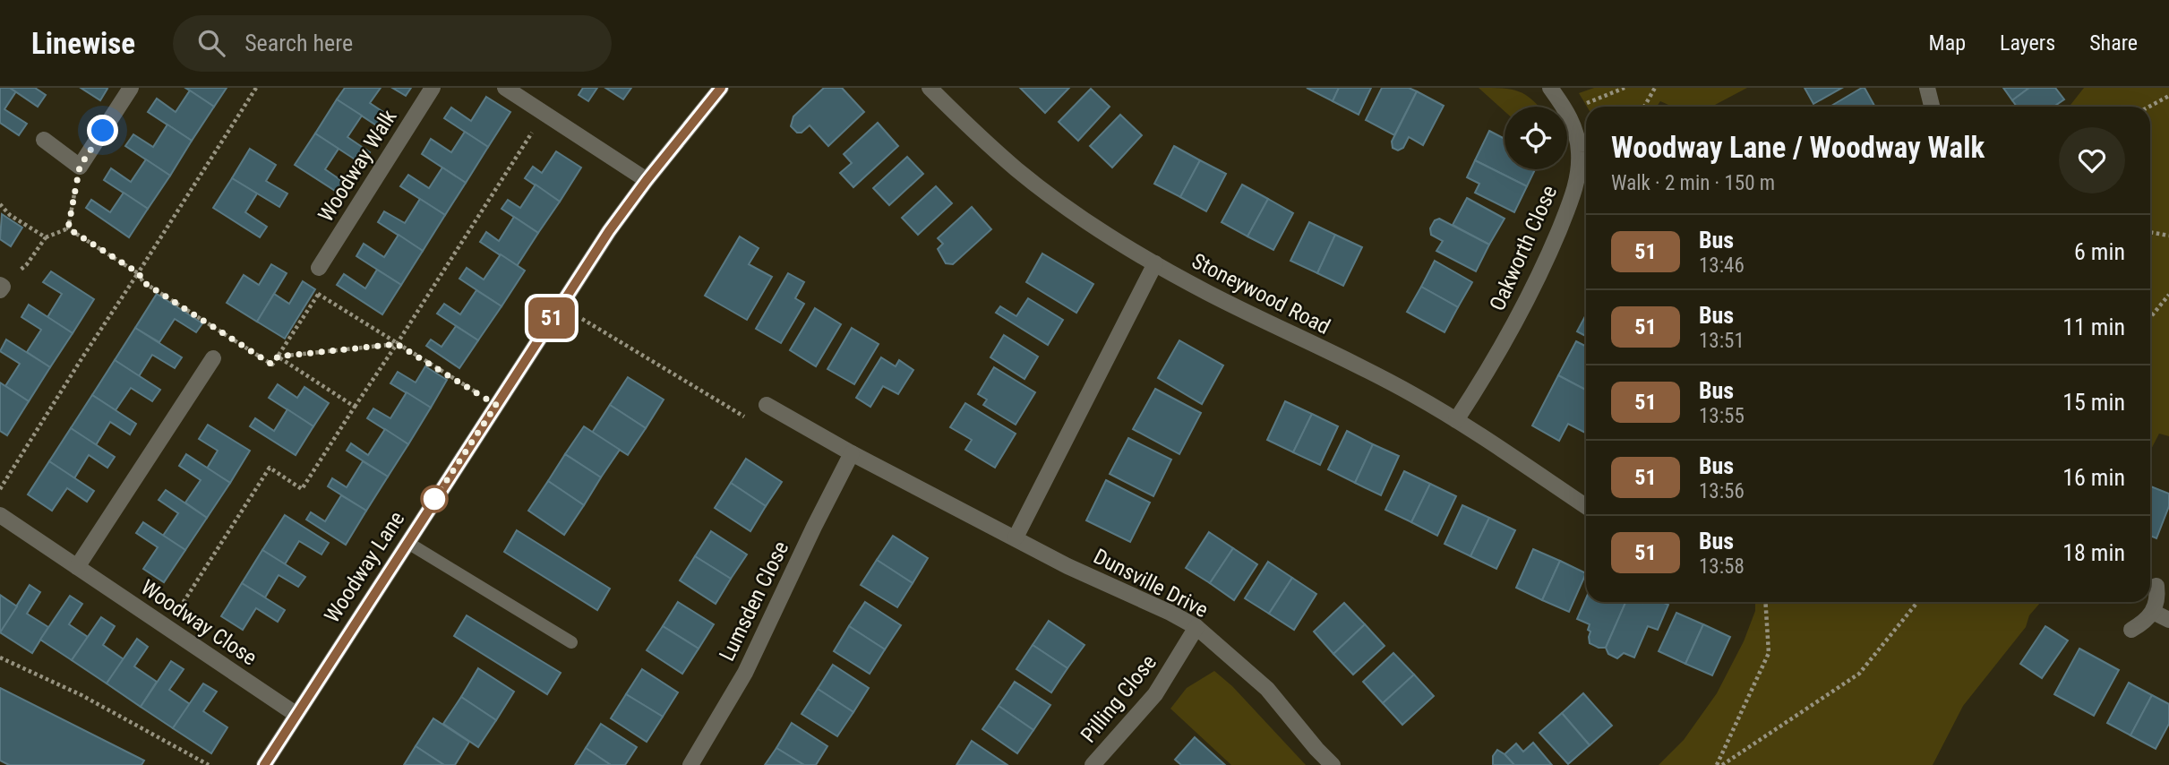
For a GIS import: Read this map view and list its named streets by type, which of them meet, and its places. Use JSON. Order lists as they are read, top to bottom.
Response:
{
  "streets": {
    "street": [
      "Woodway Walk",
      "Oakworth Close",
      "Stoneywood Road",
      "Woodway Lane",
      "Dunsville Drive",
      "Lumsden Close",
      "Woodway Close",
      "Pilling Close"
    ]
  },
  "crossings": [
    ["Oakworth Close", "Stoneywood Road"],
    ["Woodway Lane", "Woodway Close"],
    ["Dunsville Drive", "Lumsden Close"],
    ["Dunsville Drive", "Pilling Close"]
  ],
  "lines": ["bus line 51"],
  "page": {
    "header": "Linewise",
    "search": "Search here",
    "nav": ["Map", "Layers", "Share"],
    "on_map": "51",
    "heading": ["Woodway Lane / Woodway Walk", "Walk · 2 min · 150 m"],
    "list": [
      {
        "mark": "51",
        "name": "Bus",
        "note": "13:46",
        "value": "6 min"
      },
      {
        "mark": "51",
        "name": "Bus",
        "note": "13:51",
        "value": "11 min"
      },
      {
        "mark": "51",
        "name": "Bus",
        "note": "13:55",
        "value": "15 min"
      },
      {
        "mark": "51",
        "name": "Bus",
        "note": "13:56",
        "value": "16 min"
      },
      {
        "mark": "51",
        "name": "Bus",
        "note": "13:58",
        "value": "18 min"
      }
    ]
  }
}
